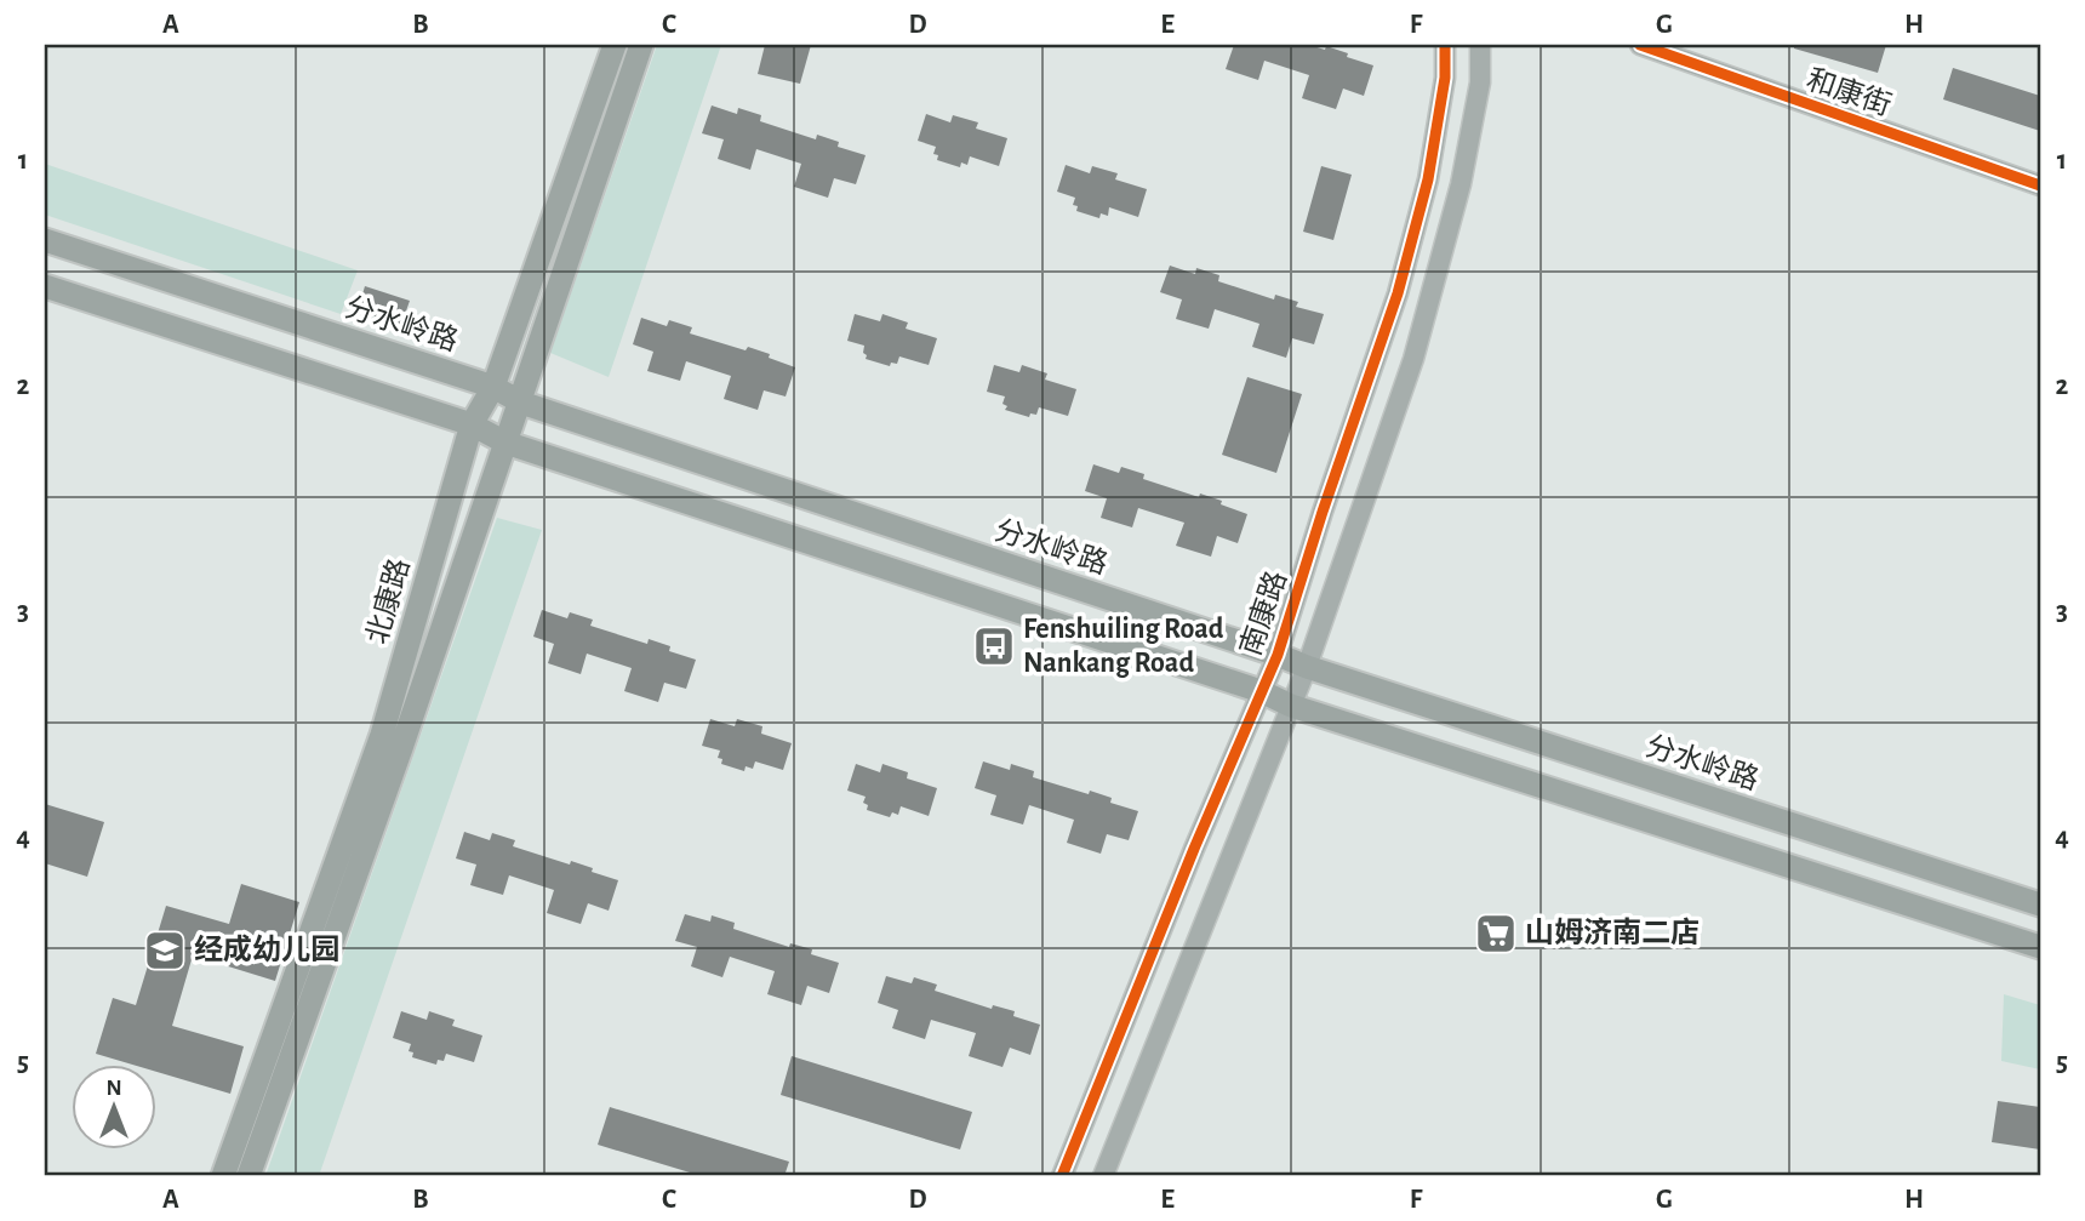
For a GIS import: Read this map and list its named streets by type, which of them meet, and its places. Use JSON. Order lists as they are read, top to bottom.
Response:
{
  "streets": {
    "main road": ["分水岭路", "北康路"],
    "street": ["和康街", "南康路"]
  },
  "crossings": [
    ["分水岭路", "北康路"],
    ["分水岭路", "南康路"]
  ],
  "places": {
    "bus stop": ["Fenshuiling Road Nankang Road"],
    "supermarket": ["山姆济南二店"],
    "school or university": ["经成幼儿园"]
  },
  "north": "top",
  "grid": {
    "columns": [
      "A",
      "B",
      "C",
      "D",
      "E",
      "F",
      "G",
      "H"
    ],
    "rows": [
      "1",
      "2",
      "3",
      "4",
      "5"
    ]
  }
}
